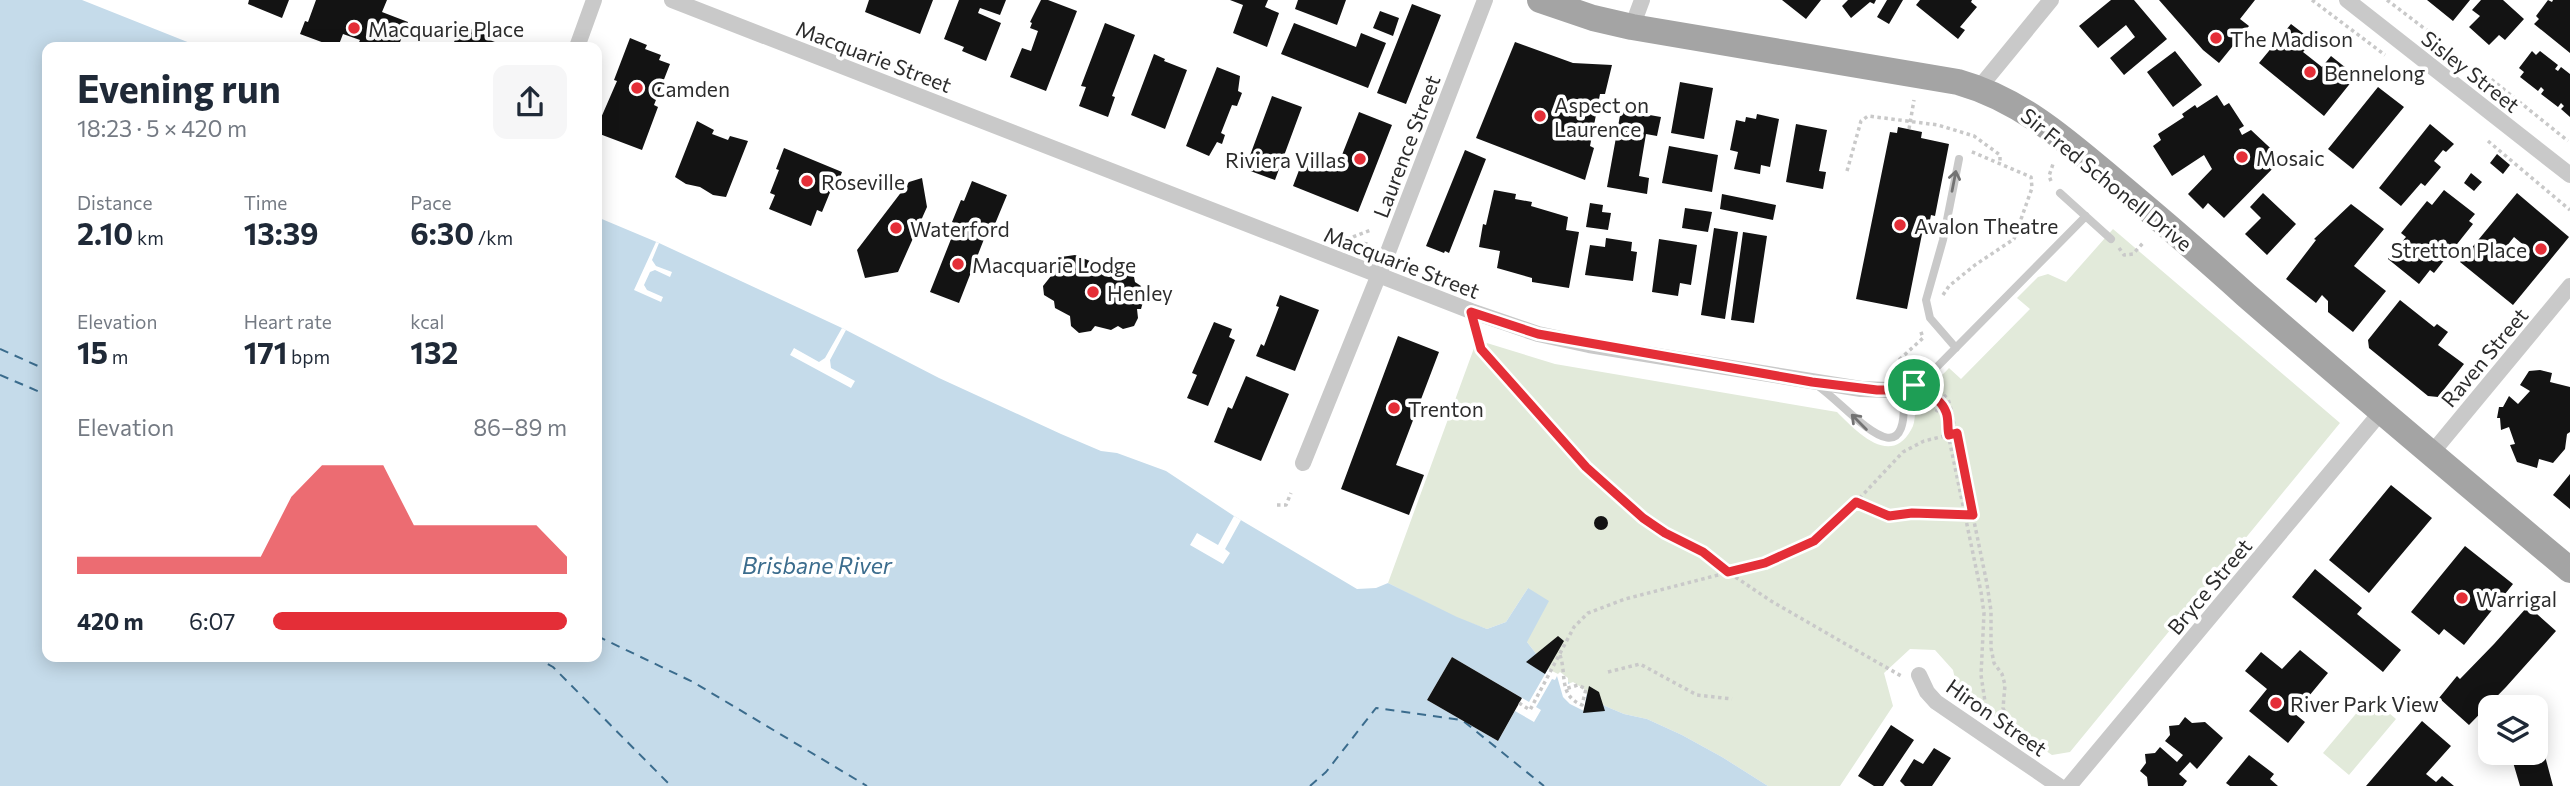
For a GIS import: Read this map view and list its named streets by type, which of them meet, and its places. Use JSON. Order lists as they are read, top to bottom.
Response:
{
  "streets": {
    "main road": ["Sir Fred Schonell Drive"],
    "street": [
      "Macquarie Street",
      "Sisley Street",
      "Laurence Street",
      "Raven Street",
      "Bryce Street",
      "Hiron Street"
    ]
  },
  "crossings": [
    ["Macquarie Street", "Laurence Street"],
    ["Sir Fred Schonell Drive", "Raven Street"],
    ["Sir Fred Schonell Drive", "Bryce Street"]
  ],
  "water": ["Brisbane River"],
  "places": [
    "Macquarie Place",
    "The Madison",
    "Bennelong",
    "Camden",
    "Aspect on Laurence",
    "Mosaic",
    "Riviera Villas",
    "Roseville",
    "Avalon Theatre",
    "Waterford",
    "Stretton Place",
    "Macquarie Lodge",
    "Henley",
    "Trenton",
    "Warrigal",
    "River Park View"
  ],
  "page": {
    "heading": ["Evening run", "18:23 · 5 × 420 m"],
    "stats": [
      ["Distance", "2.10 km"],
      ["Time", "13:39"],
      ["Pace", "6:30 /km"],
      ["Elevation", "15 m"],
      ["Heart rate", "171 bpm"],
      ["kcal", "132"]
    ],
    "chart": ["Elevation", "86–89 m"],
    "list": [
      {
        "name": "420 m",
        "note": "6:07"
      }
    ]
  }
}
